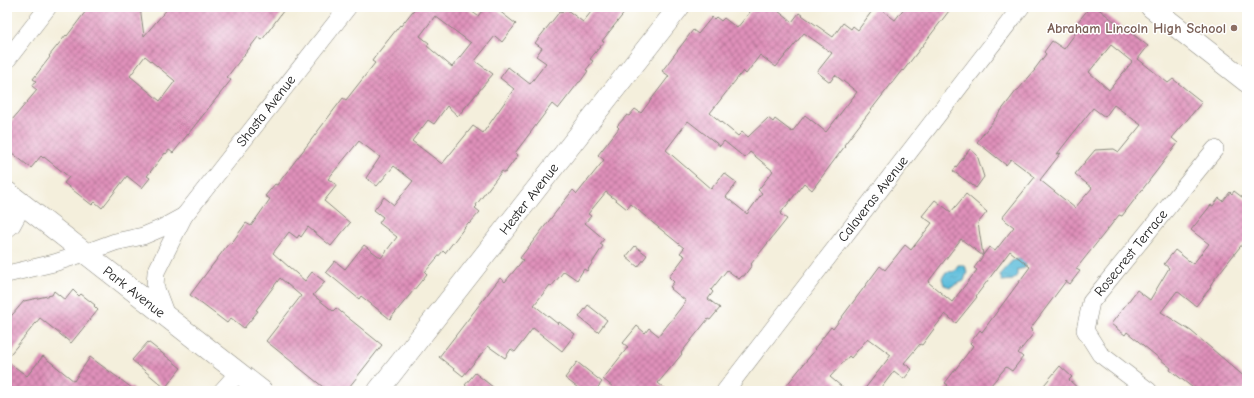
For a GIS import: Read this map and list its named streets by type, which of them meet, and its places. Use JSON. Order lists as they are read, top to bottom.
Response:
{
  "streets": {
    "street": [
      "Shasta Avenue",
      "Hester Avenue",
      "Calaveras Avenue",
      "Rosecrest Terrace",
      "Park Avenue"
    ]
  },
  "crossings": [
    ["Shasta Avenue", "Park Avenue"]
  ],
  "places": ["Abraham Lincoln High School"]
}
